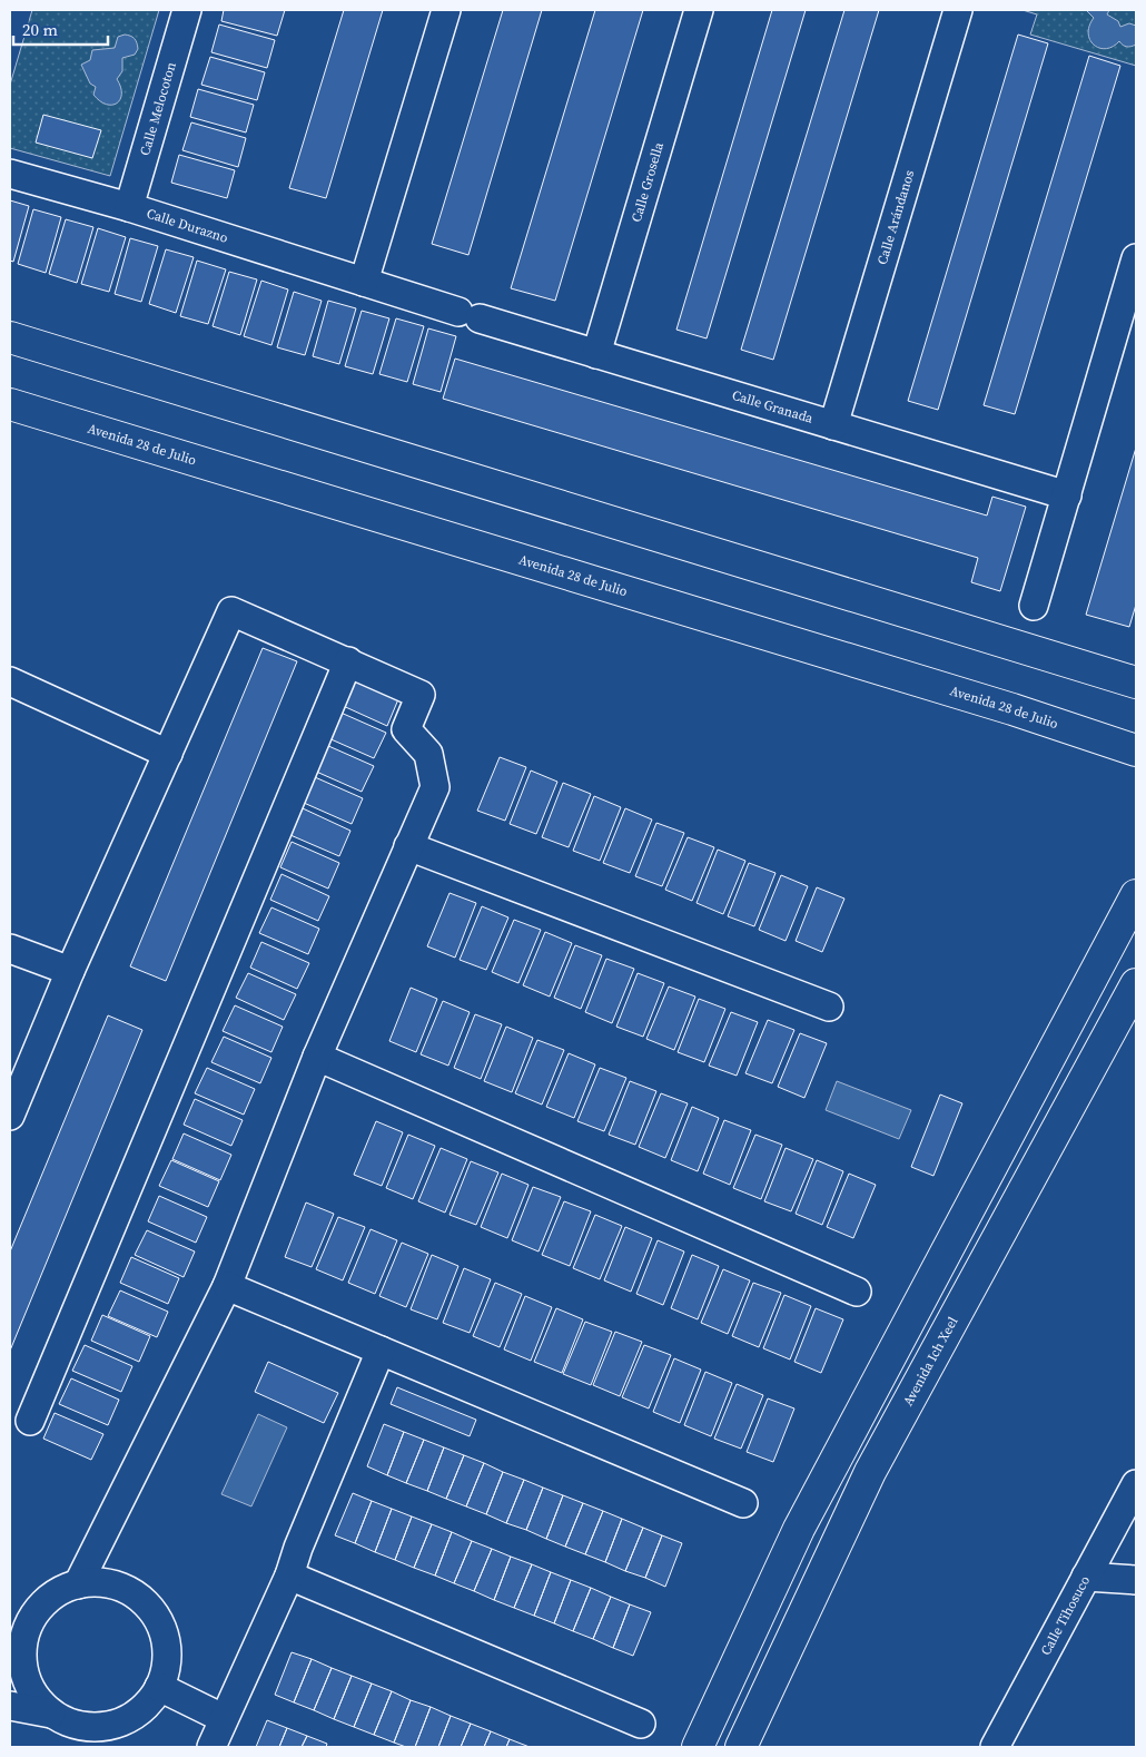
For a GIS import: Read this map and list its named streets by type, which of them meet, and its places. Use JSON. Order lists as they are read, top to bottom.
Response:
{
  "streets": {
    "main road": ["Avenida 28 de Julio", "Avenida Ich Xeel"],
    "street": [
      "Calle Melocoton",
      "Calle Grosella",
      "Calle Arándanos",
      "Calle Durazno",
      "Calle Granada",
      "Calle Tihosuco"
    ]
  },
  "crossings": [
    ["Calle Melocoton", "Calle Durazno"],
    ["Calle Grosella", "Calle Granada"],
    ["Calle Arándanos", "Calle Granada"],
    ["Calle Durazno", "Calle Granada"]
  ],
  "scale_bar": "20 m"
}
